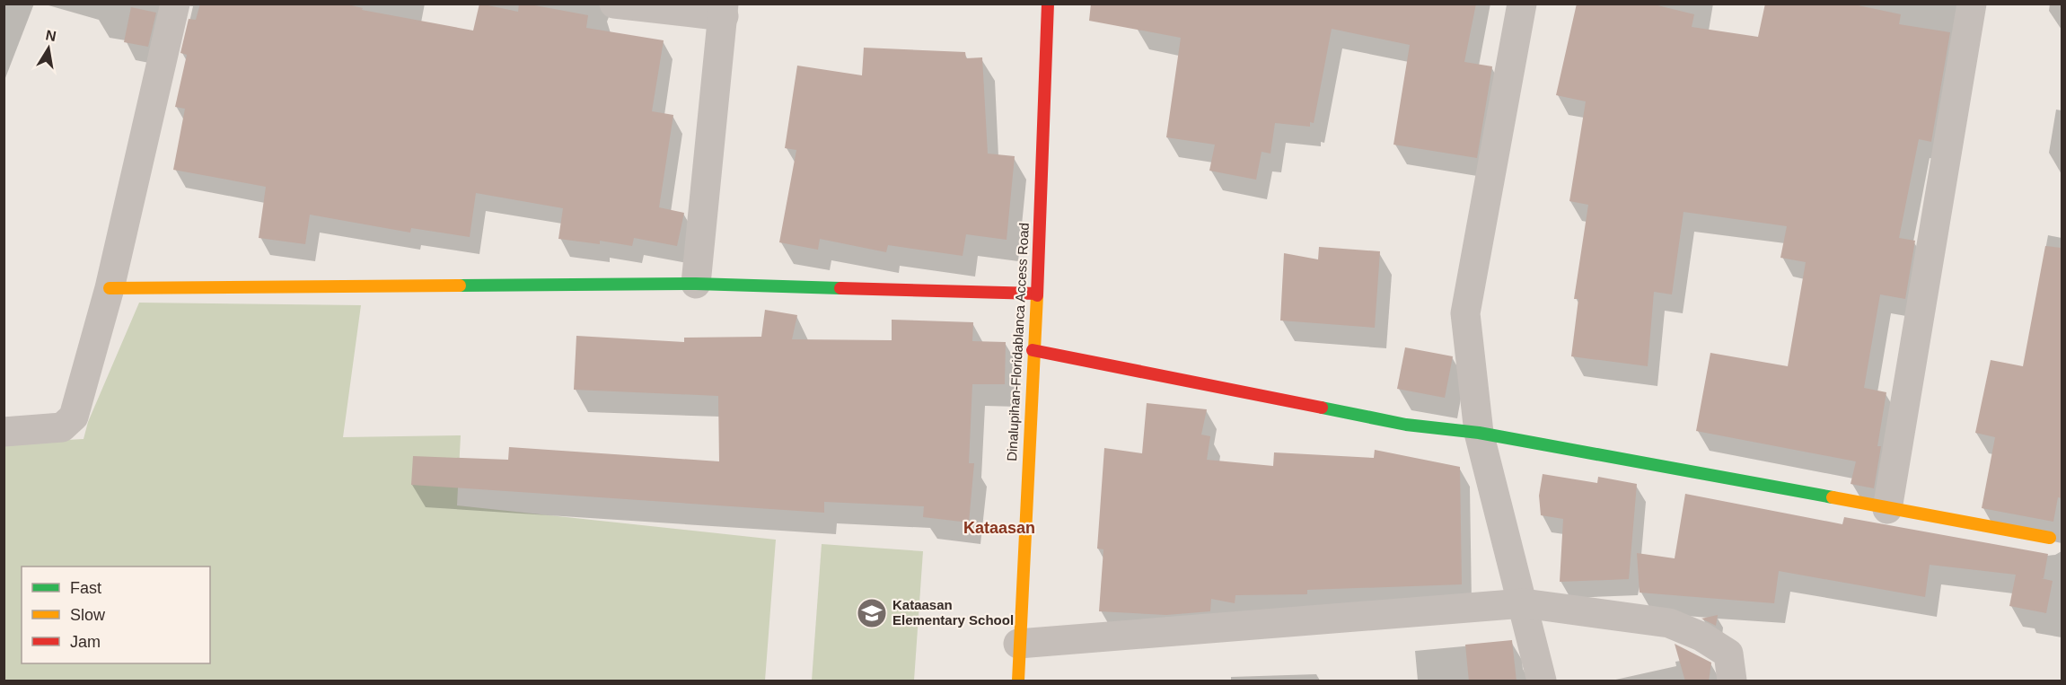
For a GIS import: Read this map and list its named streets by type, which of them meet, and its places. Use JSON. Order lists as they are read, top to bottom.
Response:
{
  "streets": {
    "street": ["Dinalupihan-Floridablanca Access Road"]
  },
  "districts": ["Kataasan"],
  "places": {
    "school or university": ["Kataasan Elementary School"]
  },
  "legend": ["Fast", "Slow", "Jam"],
  "north": "top"
}
